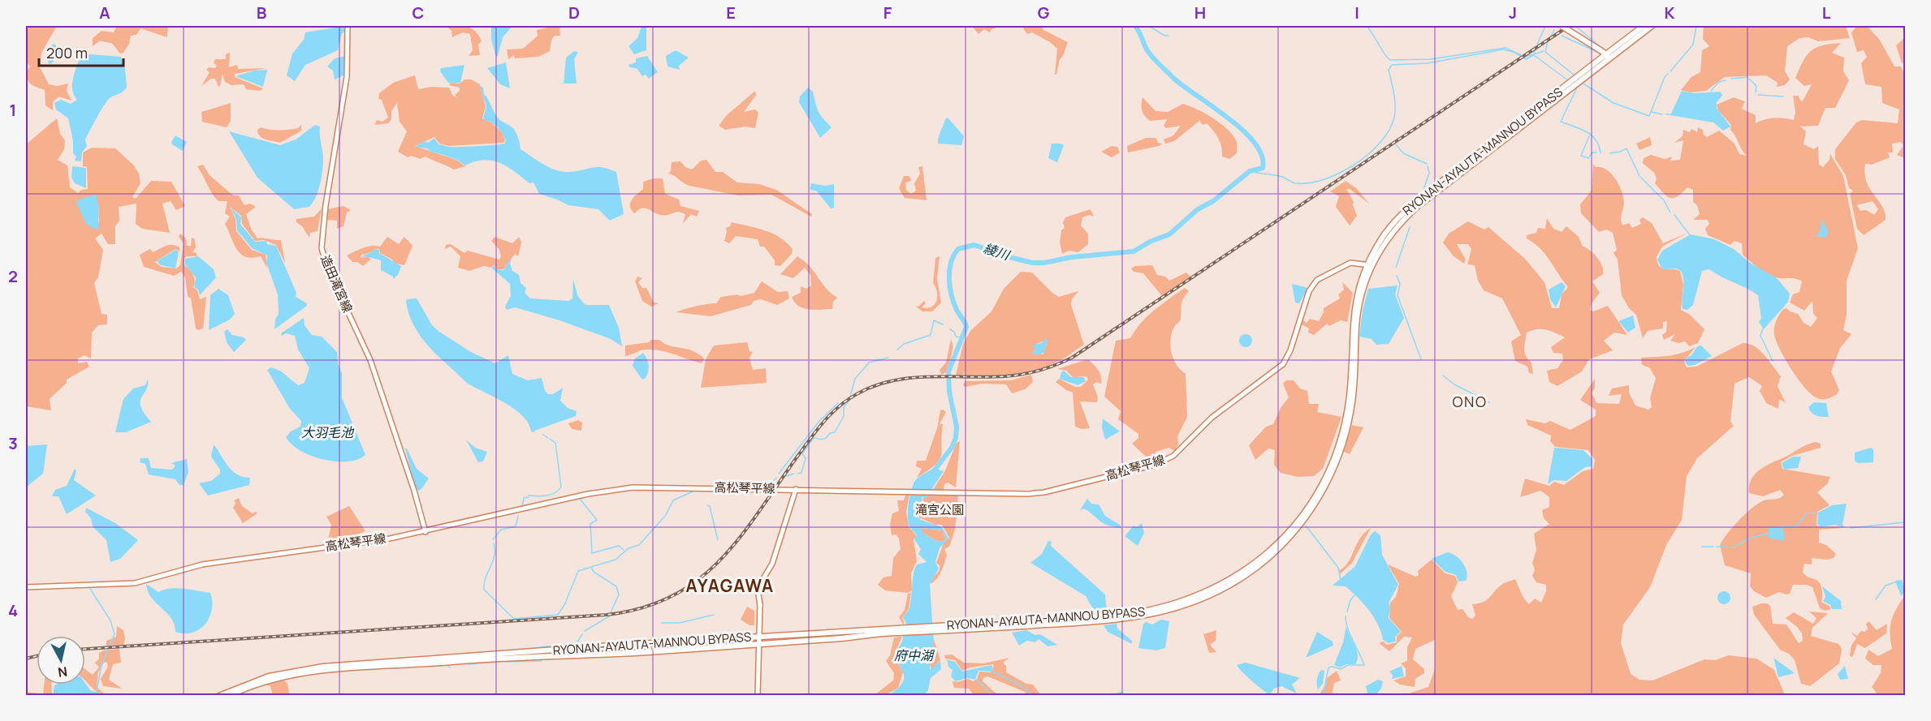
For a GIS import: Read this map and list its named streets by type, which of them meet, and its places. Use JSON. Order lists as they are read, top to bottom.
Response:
{
  "streets": {
    "highway": ["RYONAN-AYAUTA-MANNOU BYPASS"],
    "main road": ["造田滝宮線", "高松琴平線"]
  },
  "crossings": [
    ["RYONAN-AYAUTA-MANNOU BYPASS", "高松琴平線"],
    ["造田滝宮線", "高松琴平線"]
  ],
  "districts": ["ONO", "AYAGAWA"],
  "water": ["綾川", "大羽毛池", "府中湖"],
  "parks": ["滝宮公園"],
  "scale_bar": "200 m",
  "north": "bottom",
  "grid": {
    "columns": [
      "A",
      "B",
      "C",
      "D",
      "E",
      "F",
      "G",
      "H",
      "I",
      "J",
      "K",
      "L"
    ],
    "rows": [
      "1",
      "2",
      "3",
      "4"
    ]
  }
}
